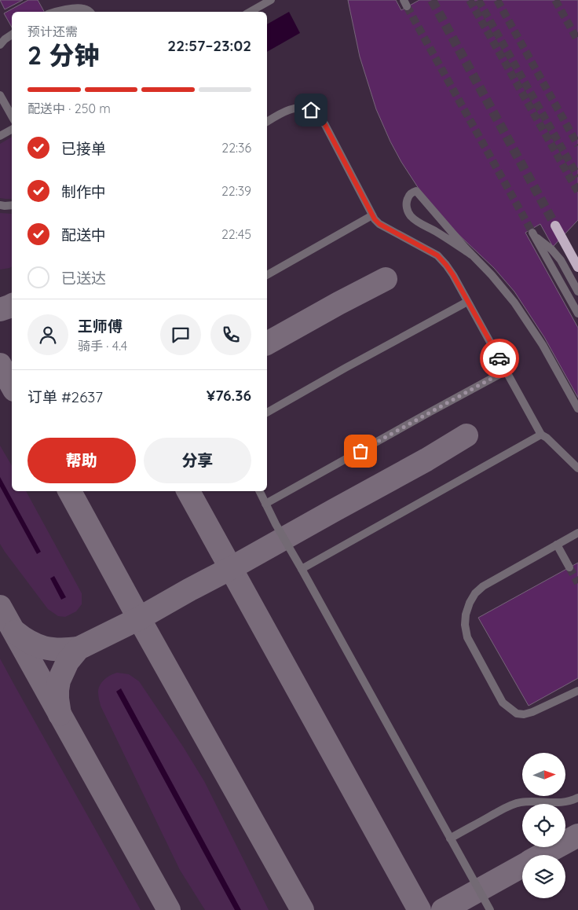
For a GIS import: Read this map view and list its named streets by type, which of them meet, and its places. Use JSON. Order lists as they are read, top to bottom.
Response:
{
  "north": "right",
  "page": {
    "heading": ["2 分钟", "预计还需", "22:57–23:02"],
    "panel": [
      "王师傅",
      "骑手 · 4.4",
      "订单 #2637",
      "¥76.36"
    ],
    "bar": "配送中 · 250 m",
    "list": [
      ["已接单", "22:36"],
      ["制作中", "22:39"],
      ["配送中", "22:45"],
      "已送达"
    ],
    "buttons": ["帮助", "分享"]
  }
}
